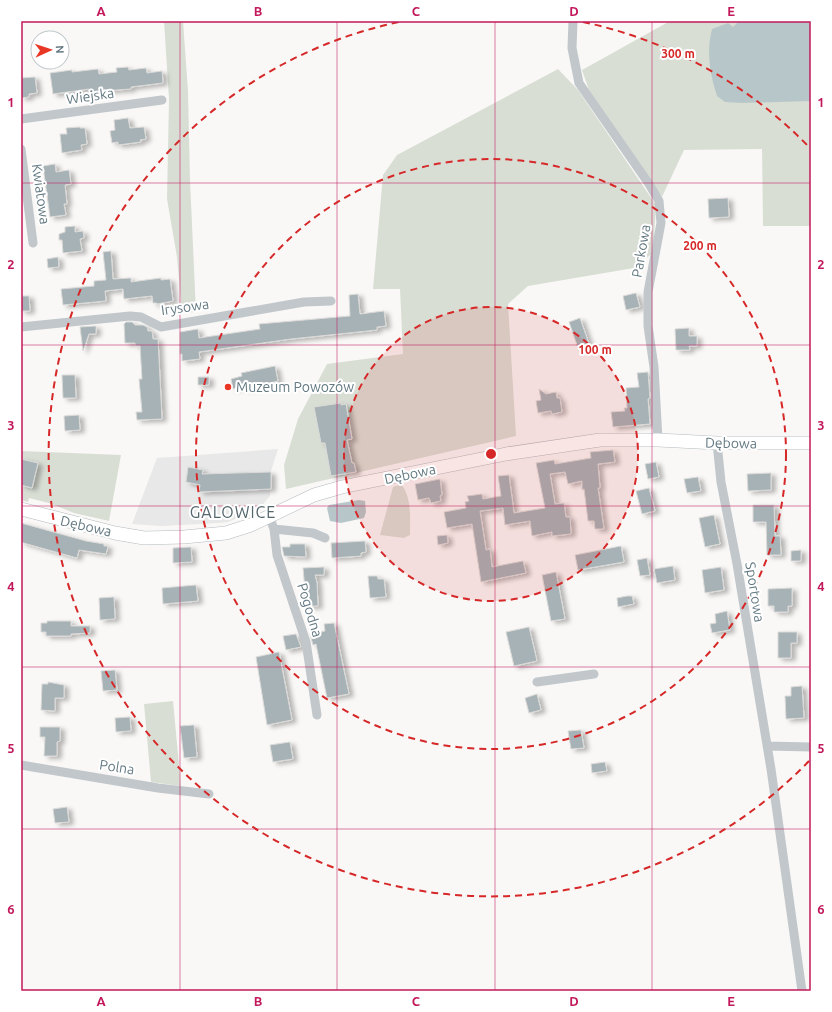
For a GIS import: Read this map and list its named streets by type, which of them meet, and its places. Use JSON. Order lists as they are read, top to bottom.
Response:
{
  "streets": {
    "street": [
      "Wiejska",
      "Kwiatowa",
      "Parkowa",
      "Irysowa",
      "Dębowa",
      "Sportowa",
      "Pogodna",
      "Polna"
    ]
  },
  "crossings": [
    ["Parkowa", "Dębowa"],
    ["Dębowa", "Sportowa"],
    ["Dębowa", "Pogodna"]
  ],
  "districts": ["GALOWICE"],
  "places": ["Muzeum Powozów"],
  "north": "right",
  "grid": {
    "columns": [
      "A",
      "B",
      "C",
      "D",
      "E"
    ],
    "rows": [
      "1",
      "2",
      "3",
      "4",
      "5",
      "6"
    ]
  },
  "rings": ["300 m", "200 m", "100 m"]
}
